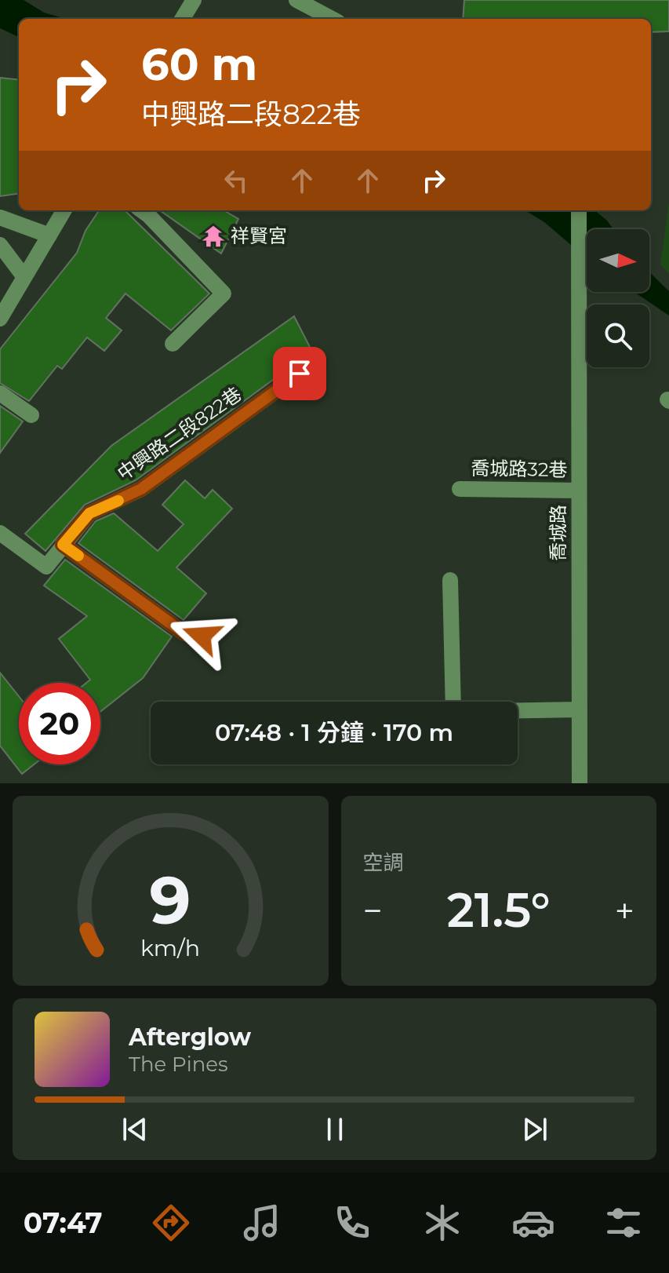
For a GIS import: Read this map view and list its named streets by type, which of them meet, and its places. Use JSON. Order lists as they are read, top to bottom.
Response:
{
  "streets": {
    "street": ["中興路二段822巷", "喬城路32巷", "喬城路"]
  },
  "crossings": [
    ["喬城路32巷", "喬城路"]
  ],
  "places": {
    "temple": ["祥賢宮"]
  },
  "north": "right",
  "page": {
    "turn": ["60 m", "中興路二段822巷"],
    "limit": "20",
    "trip": "07:48 · 1 分鐘 · 170 m",
    "tile": "空調",
    "heat": ["−", "21.5°", "+"],
    "song": ["Afterglow", "The Pines"],
    "tabs": "07:47",
    "gauge": ["9", "km/h"]
  }
}
